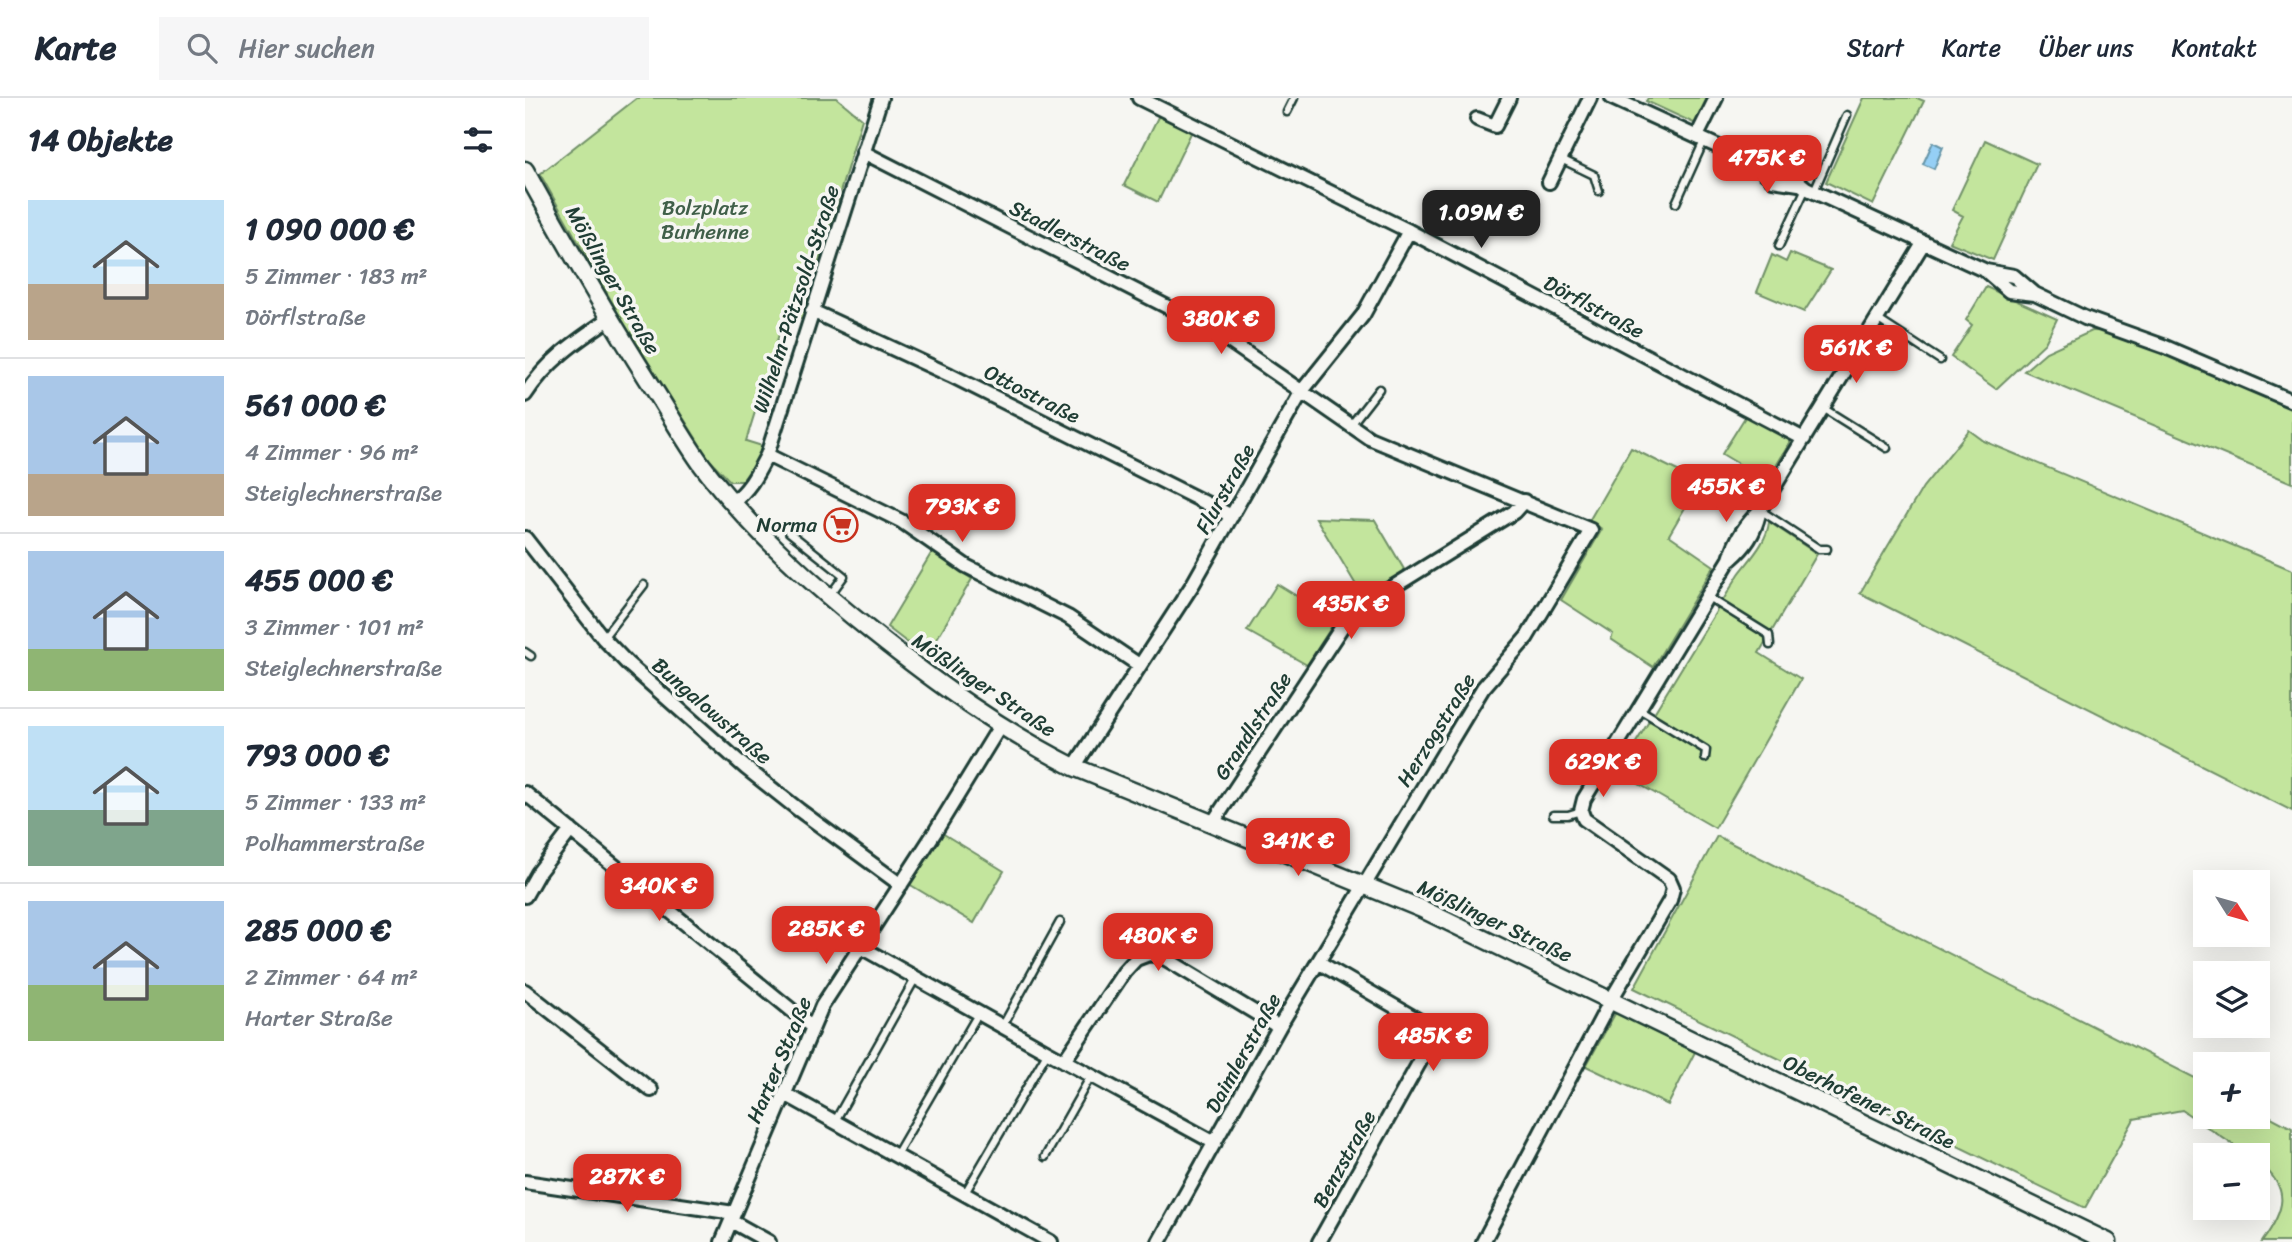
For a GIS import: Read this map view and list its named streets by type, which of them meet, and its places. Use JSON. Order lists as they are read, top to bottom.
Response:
{
  "streets": {
    "street": [
      "Stadlerstraße",
      "Mößlinger Straße",
      "Wilhelm-Pätzsold-Straße",
      "Dörflstraße",
      "Ottostraße",
      "Flurstraße",
      "Bungalowstraße",
      "Grandlstraße",
      "Herzogstraße",
      "Daimlerstraße",
      "Harter Straße",
      "Oberhofener Straße",
      "Benzstraße"
    ]
  },
  "crossings": [
    ["Stadlerstraße", "Wilhelm-Pätzsold-Straße"],
    ["Stadlerstraße", "Flurstraße"],
    ["Stadlerstraße", "Grandlstraße"],
    ["Stadlerstraße", "Herzogstraße"],
    ["Mößlinger Straße", "Wilhelm-Pätzsold-Straße"],
    ["Mößlinger Straße", "Flurstraße"],
    ["Mößlinger Straße", "Grandlstraße"],
    ["Mößlinger Straße", "Herzogstraße"],
    ["Mößlinger Straße", "Daimlerstraße"],
    ["Mößlinger Straße", "Harter Straße"],
    ["Mößlinger Straße", "Oberhofener Straße"],
    ["Wilhelm-Pätzsold-Straße", "Ottostraße"],
    ["Dörflstraße", "Flurstraße"],
    ["Ottostraße", "Flurstraße"],
    ["Bungalowstraße", "Harter Straße"],
    ["Herzogstraße", "Daimlerstraße"],
    ["Daimlerstraße", "Benzstraße"]
  ],
  "parks": ["Bolzplatz Burhenne"],
  "places": {
    "supermarket": ["Norma"]
  },
  "north": "bottom right",
  "page": {
    "header": "Karte",
    "search": "Hier suchen",
    "nav": [
      "Start",
      "Karte",
      "Über uns",
      "Kontakt"
    ],
    "heading": "14 Objekte",
    "price": [
      "475K €",
      "1.09M €",
      "380K €",
      "561K €",
      "455K €",
      "793K €",
      "435K €",
      "629K €",
      "341K €",
      "340K €",
      "285K €",
      "480K €",
      "485K €",
      "287K €"
    ],
    "list": [
      {
        "name": "1 090 000 €",
        "note": "5 Zimmer · 183 m² · Dörflstraße"
      },
      {
        "name": "561 000 €",
        "note": "4 Zimmer · 96 m² · Steiglechnerstraße"
      },
      {
        "name": "455 000 €",
        "note": "3 Zimmer · 101 m² · Steiglechnerstraße"
      },
      {
        "name": "793 000 €",
        "note": "5 Zimmer · 133 m² · Polhammerstraße"
      },
      {
        "name": "285 000 €",
        "note": "2 Zimmer · 64 m² · Harter Straße"
      }
    ],
    "map_buttons": ["+", "−"]
  }
}
